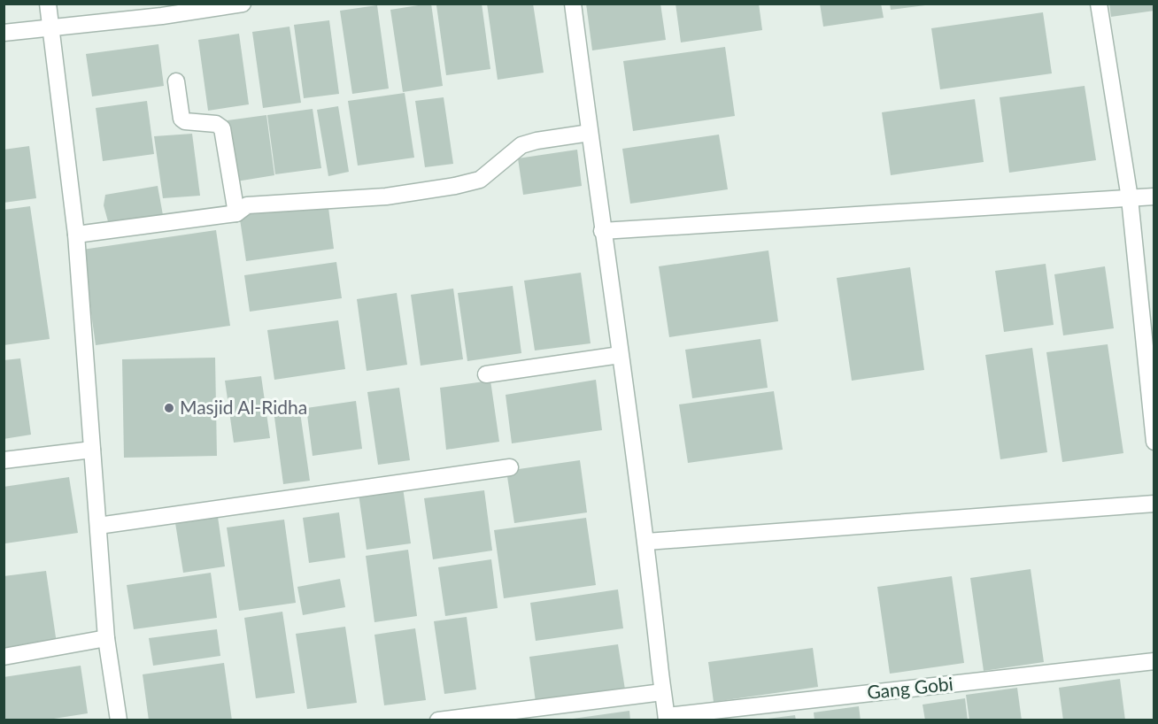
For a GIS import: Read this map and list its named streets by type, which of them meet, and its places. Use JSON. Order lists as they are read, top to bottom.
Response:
{
  "streets": {
    "street": ["Gang Gobi"]
  },
  "places": ["Masjid Al-Ridha"]
}
